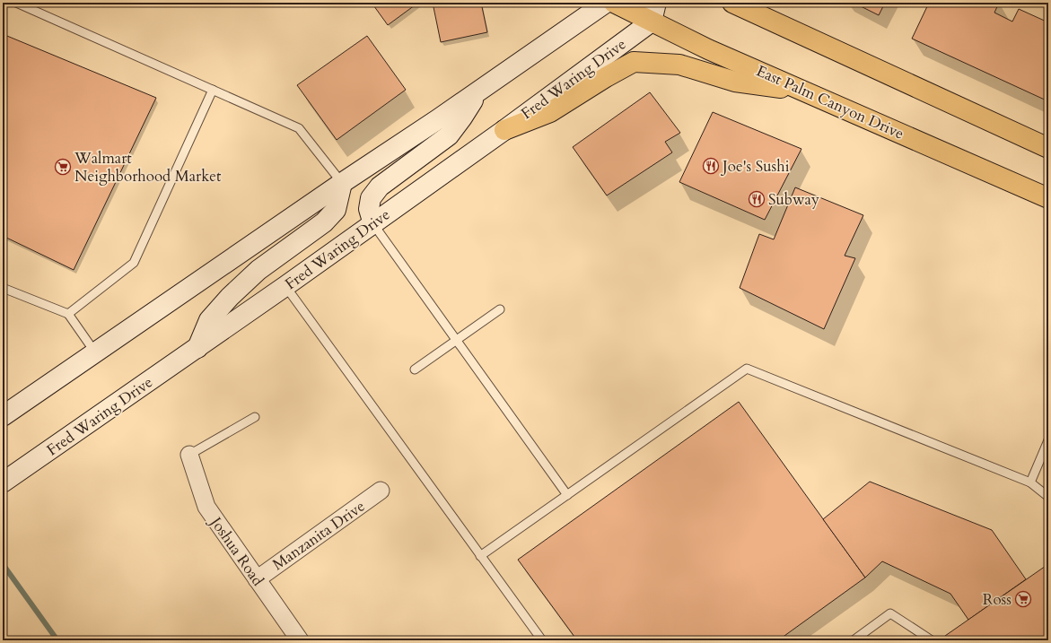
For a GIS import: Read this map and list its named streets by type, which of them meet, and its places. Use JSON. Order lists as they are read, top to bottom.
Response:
{
  "streets": {
    "main road": ["Fred Waring Drive", "East Palm Canyon Drive"],
    "street": ["Manzanita Drive", "Joshua Road"]
  },
  "crossings": [
    ["Fred Waring Drive", "East Palm Canyon Drive"],
    ["Manzanita Drive", "Joshua Road"]
  ],
  "places": {
    "restaurant": ["Joe's Sushi", "Subway"],
    "supermarket": ["Walmart Neighborhood Market", "Ross"]
  }
}
